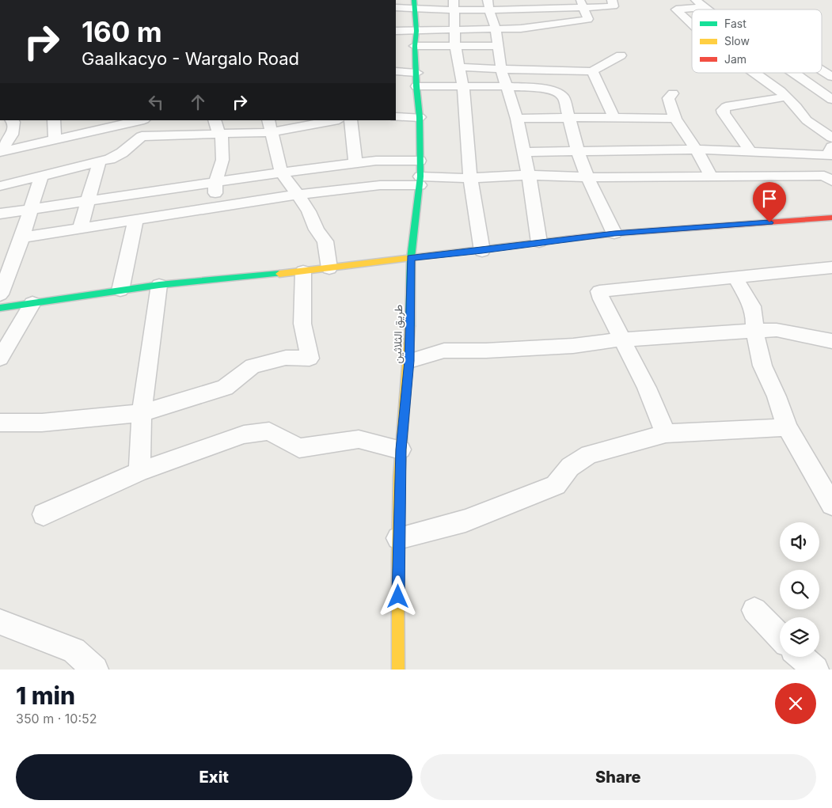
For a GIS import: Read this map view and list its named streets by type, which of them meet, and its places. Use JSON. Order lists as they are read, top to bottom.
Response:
{
  "streets": {
    "main road": ["طريق الثلاثين"]
  },
  "legend": ["Fast", "Slow", "Jam"],
  "page": {
    "turn": ["160 m", "Gaalkacyo - Wargalo Road"],
    "heading": ["1 min", "350 m · 10:52"],
    "buttons": ["Exit", "Share"]
  }
}
